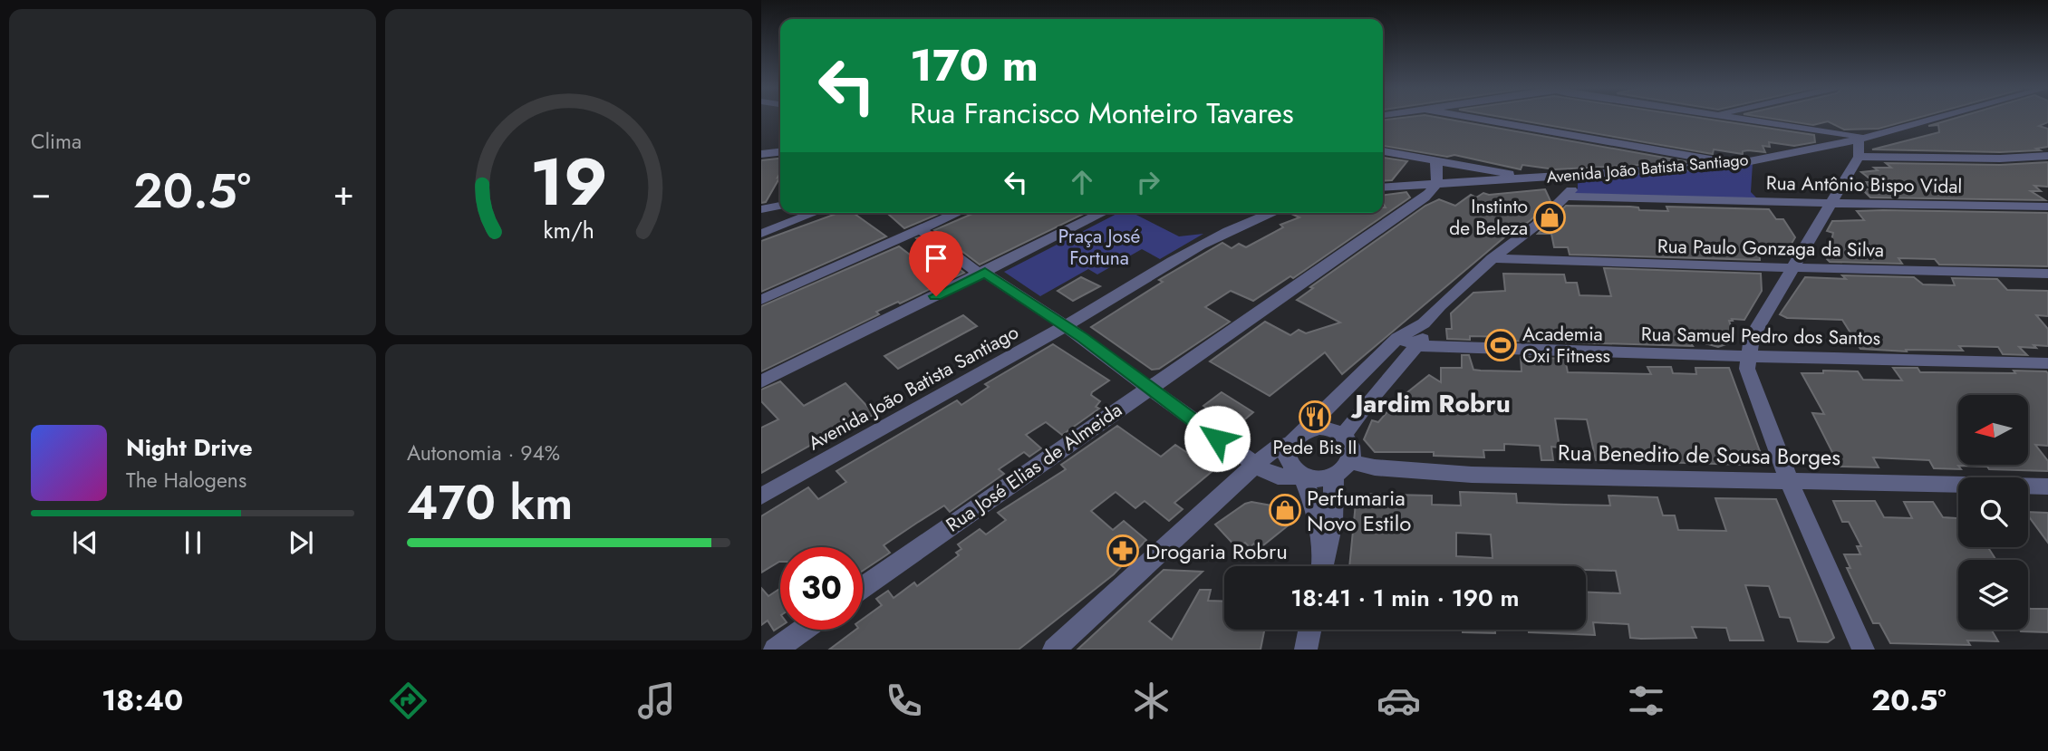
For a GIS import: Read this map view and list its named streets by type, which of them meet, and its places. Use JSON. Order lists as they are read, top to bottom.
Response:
{
  "streets": {
    "street": [
      "Avenida João Batista Santiago",
      "Rua Antônio Bispo Vidal",
      "Rua Paulo Gonzaga da Silva",
      "Rua Samuel Pedro dos Santos",
      "Rua Benedito de Sousa Borges",
      "Rua José Elias de Almeida"
    ]
  },
  "crossings": [
    ["Avenida João Batista Santiago", "Rua José Elias de Almeida"]
  ],
  "districts": ["Jardim Robru"],
  "parks": ["Praça José Fortuna"],
  "places": {
    "shop": ["Instinto de Beleza", "Perfumaria Novo Estilo"],
    "sports": ["Academia Oxi Fitness"],
    "restaurant": ["Pede Bis II"],
    "pharmacy": ["Drogaria Robru"]
  },
  "north": "left",
  "page": {
    "tile": [
      "Clima",
      ["Autonomia · 94%", "470 km"]
    ],
    "turn": ["170 m", "Rua Francisco Monteiro Tavares"],
    "heat": ["−", "20.5°", "+"],
    "song": ["Night Drive", "The Halogens"],
    "limit": "30",
    "trip": "18:41 · 1 min · 190 m",
    "tabs": ["18:40", "20.5°"],
    "gauge": ["19", "km/h"]
  }
}
